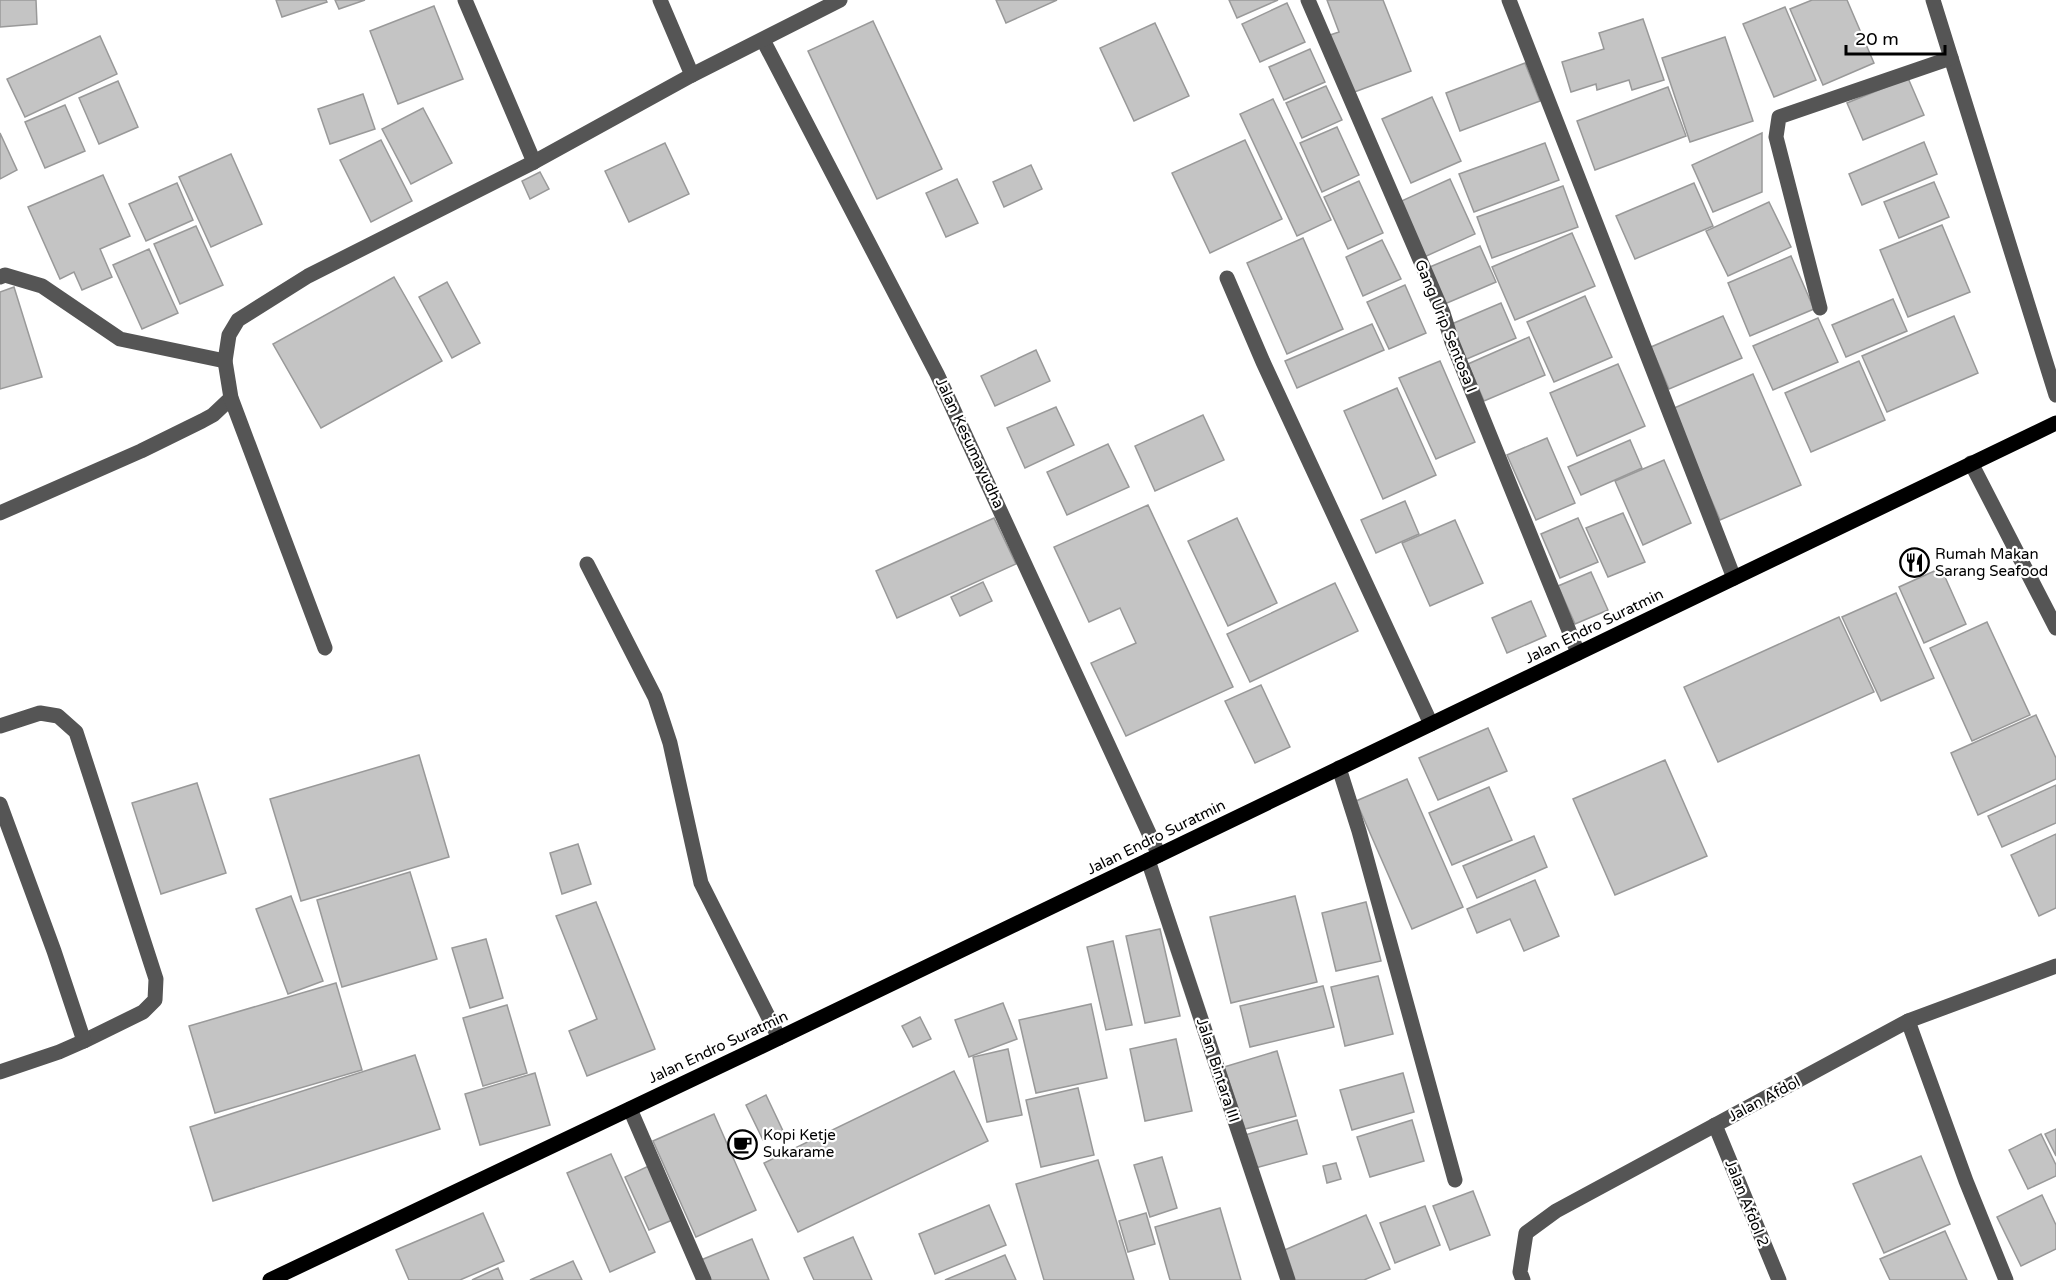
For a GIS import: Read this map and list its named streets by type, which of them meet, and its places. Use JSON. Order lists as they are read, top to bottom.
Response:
{
  "streets": {
    "main road": ["Jalan Endro Suratmin"],
    "street": [
      "Gang Urip Sentosa I",
      "Jalan Kesumayudha",
      "Jalan Bintara III",
      "Jalan Afdol",
      "Jalan Afdol 2"
    ]
  },
  "crossings": [
    ["Gang Urip Sentosa I", "Jalan Endro Suratmin"],
    ["Jalan Kesumayudha", "Jalan Endro Suratmin"],
    ["Jalan Kesumayudha", "Jalan Bintara III"],
    ["Jalan Endro Suratmin", "Jalan Bintara III"],
    ["Jalan Afdol", "Jalan Afdol 2"]
  ],
  "places": {
    "restaurant": ["Rumah Makan Sarang Seafood"],
    "cafe": ["Kopi Ketje Sukarame"]
  },
  "scale_bar": "20 m"
}
